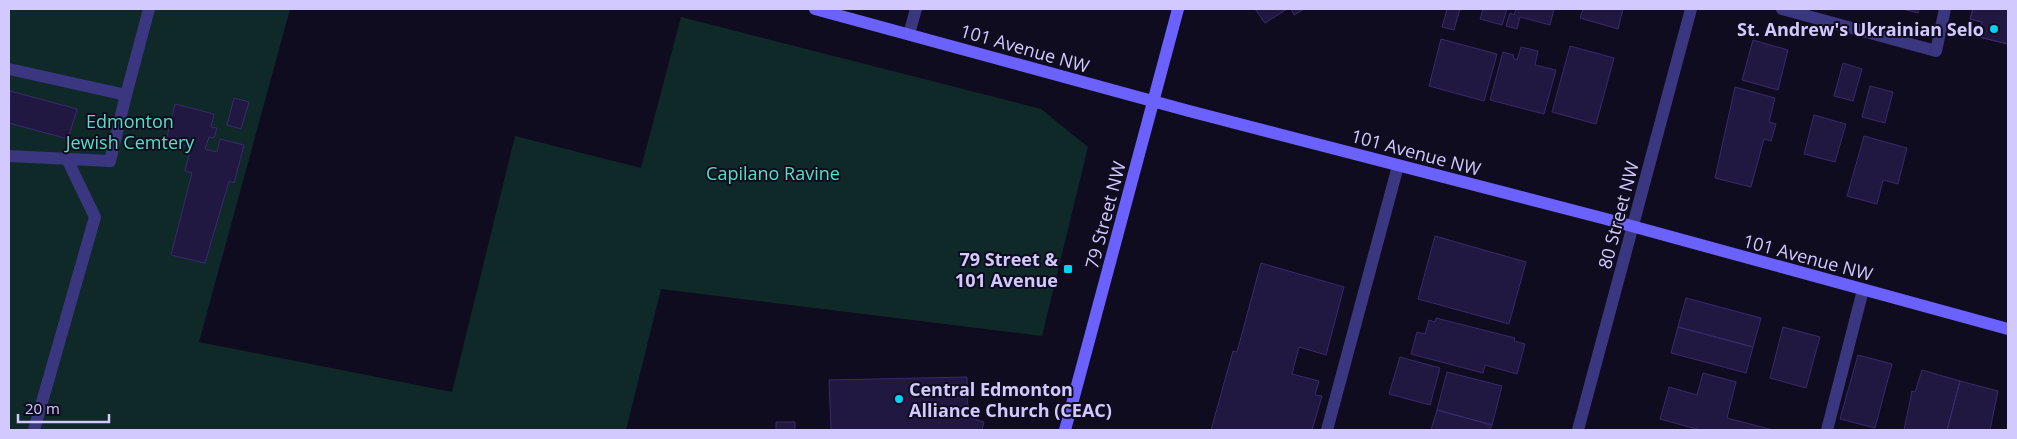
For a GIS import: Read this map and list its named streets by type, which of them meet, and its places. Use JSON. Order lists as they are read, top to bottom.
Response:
{
  "streets": {
    "street": ["101 Avenue NW", "79 Street NW", "80 Street NW"]
  },
  "crossings": [
    ["101 Avenue NW", "79 Street NW"],
    ["101 Avenue NW", "80 Street NW"]
  ],
  "parks": ["Edmonton Jewish Cemtery", "Capilano Ravine"],
  "places": {
    "other": ["St. Andrew's Ukrainian Selo", "Central Edmonton Alliance Church (CEAC)"],
    "transit": ["79 Street & 101 Avenue"]
  },
  "scale_bar": "20 m"
}
